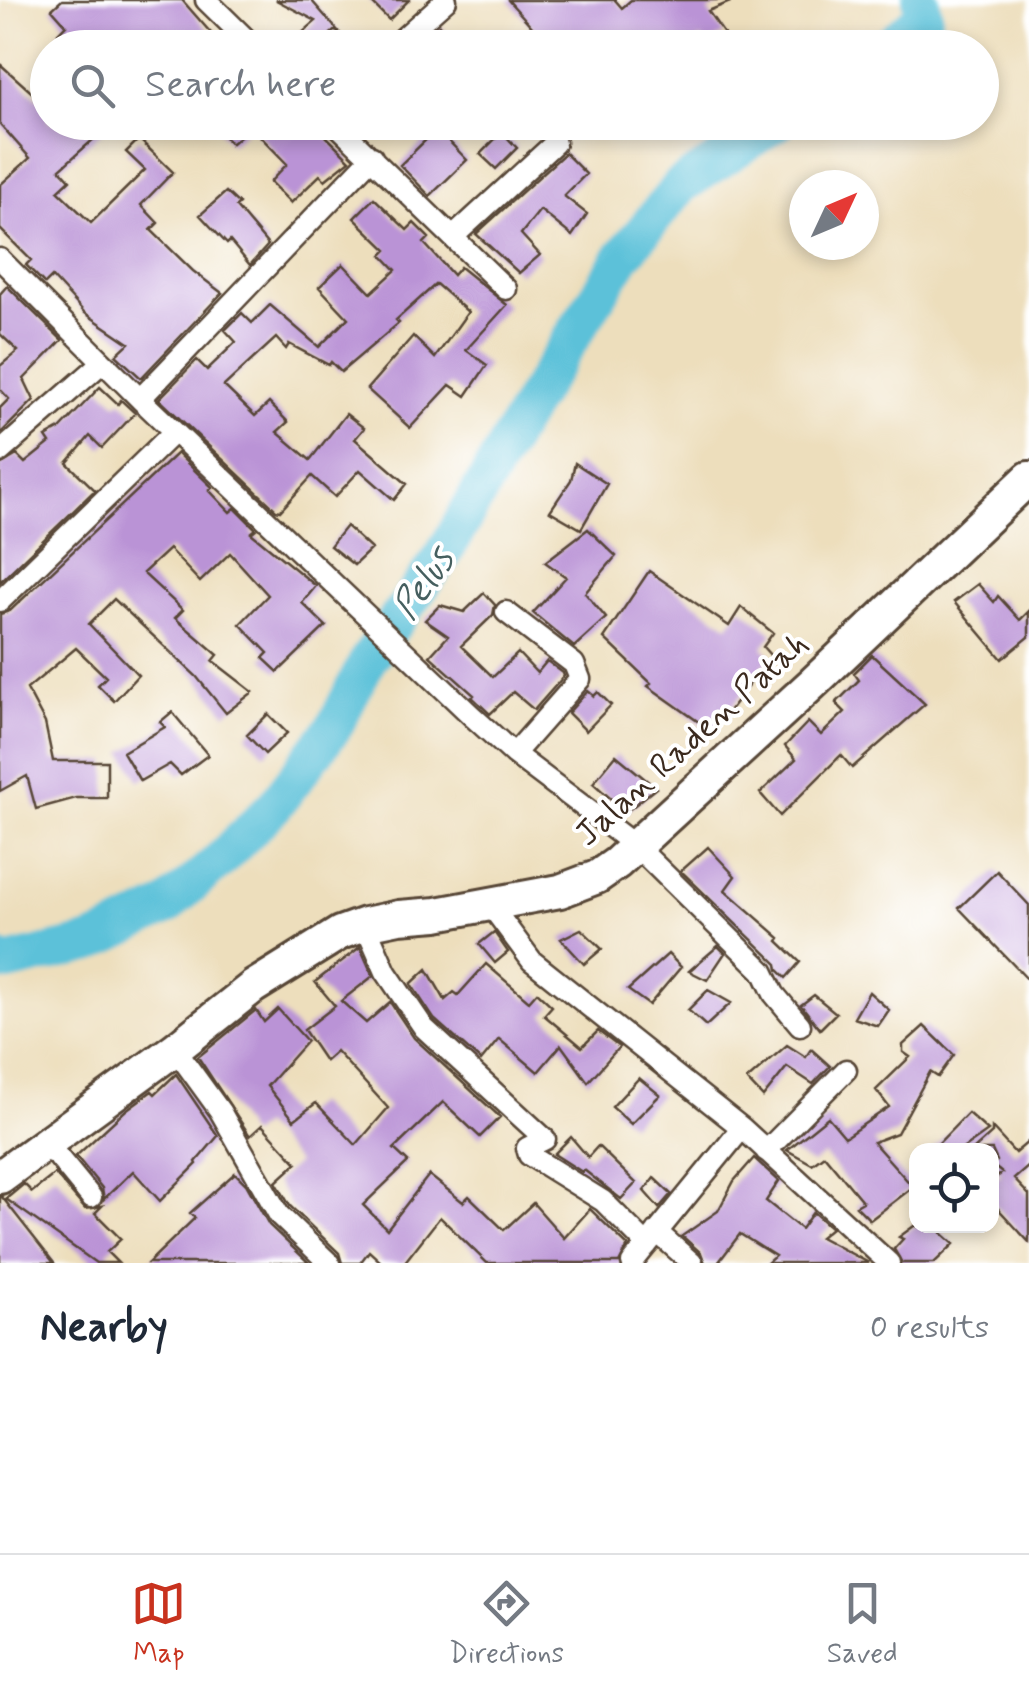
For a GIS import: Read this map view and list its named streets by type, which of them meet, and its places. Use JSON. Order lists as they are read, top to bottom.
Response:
{
  "streets": {
    "main road": ["Jalan Raden Patah"]
  },
  "water": ["Pelus"],
  "north": "top right",
  "page": {
    "search": "Search here",
    "heading": ["Nearby", "0 results"],
    "nav": ["Map", "Directions", "Saved"]
  }
}
